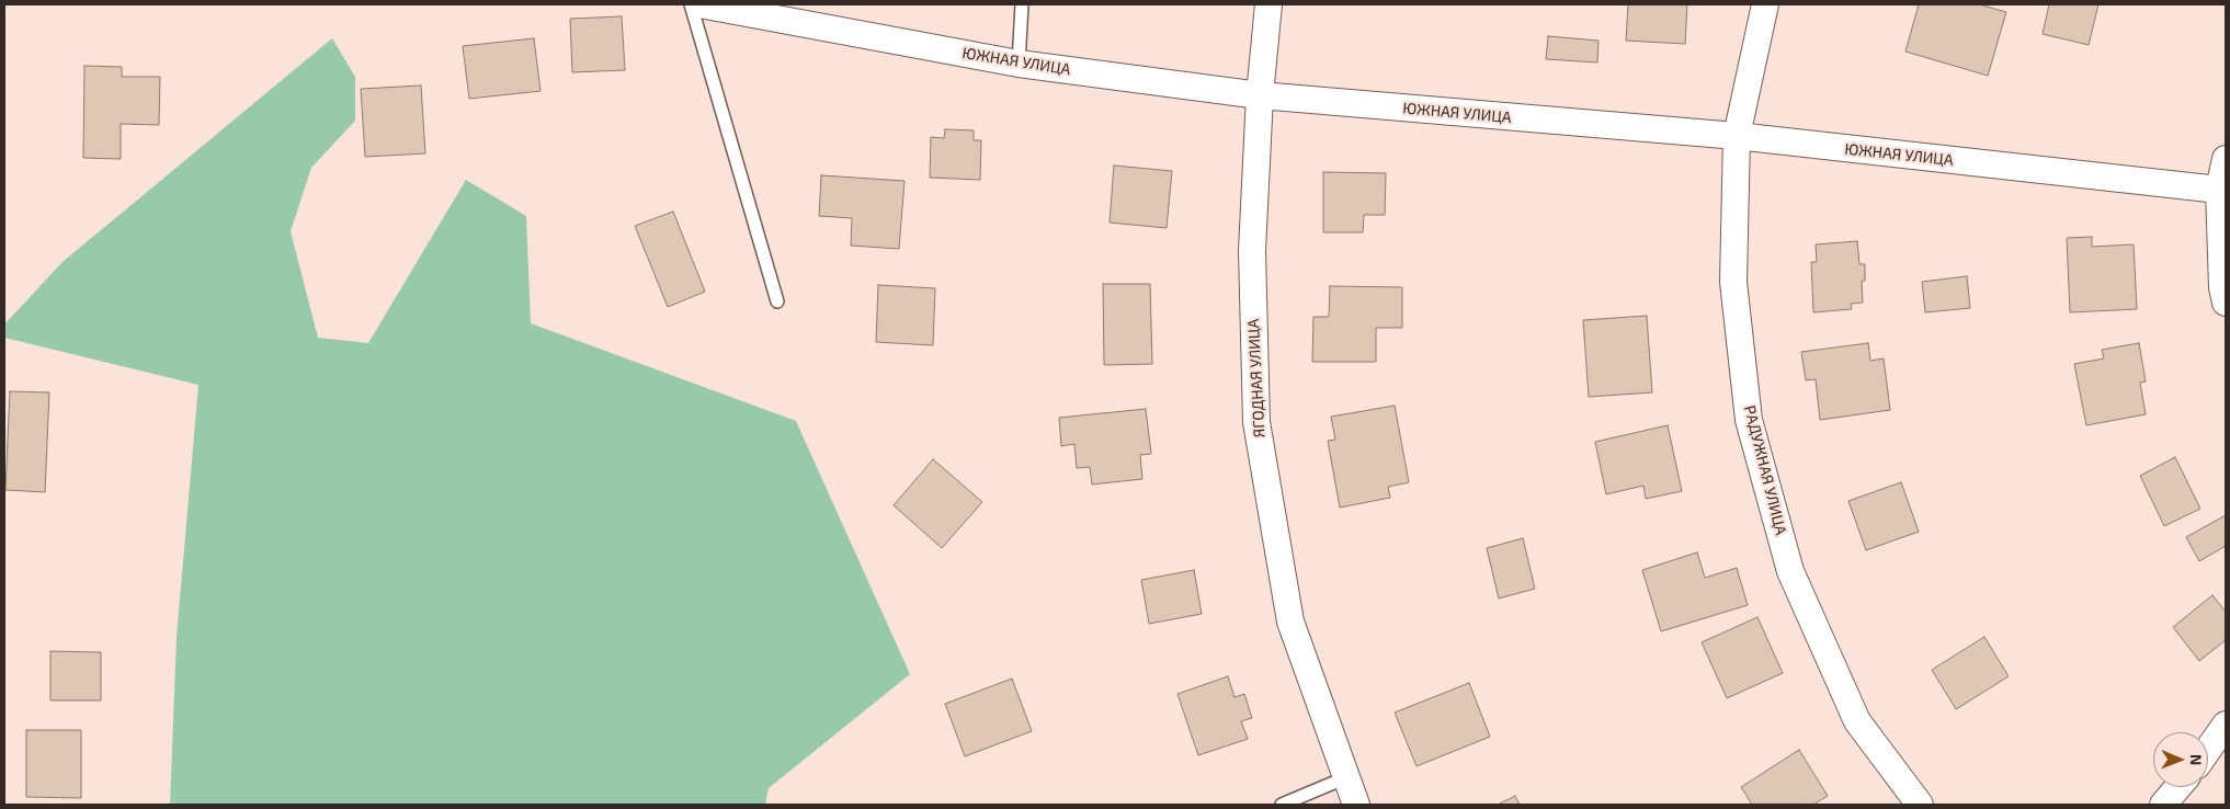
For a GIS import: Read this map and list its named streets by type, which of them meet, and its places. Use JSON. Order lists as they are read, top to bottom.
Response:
{
  "streets": {
    "street": ["ЮЖНАЯ УЛИЦА", "ЯГОДНАЯ УЛИЦА", "РАДУЖНАЯ УЛИЦА"]
  },
  "crossings": [
    ["ЮЖНАЯ УЛИЦА", "ЯГОДНАЯ УЛИЦА"],
    ["ЮЖНАЯ УЛИЦА", "РАДУЖНАЯ УЛИЦА"]
  ],
  "north": "right"
}
